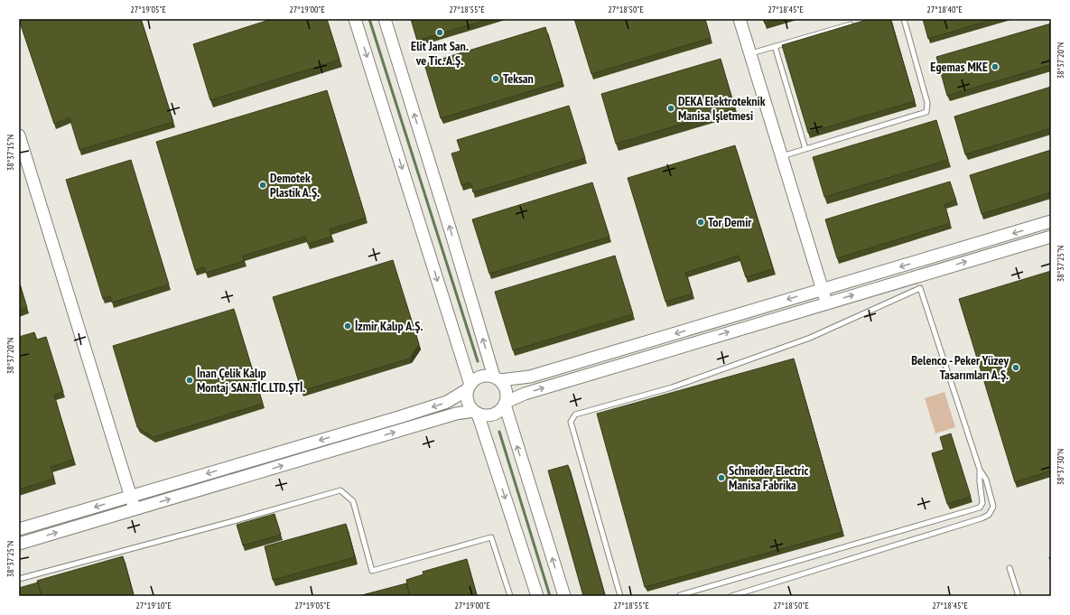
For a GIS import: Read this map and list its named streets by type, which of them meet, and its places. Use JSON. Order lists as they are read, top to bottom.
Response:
{
  "places": [
    "Elit Jant San. ve Tic. A.Ş.",
    "Egemas MKE",
    "Teksan",
    "DEKA Elektroteknik Manisa İşletmesi",
    "Demotek Plastik A.Ş.",
    "Tor Demir",
    "İzmir Kalıp A.Ş.",
    "Belenco - Peker Yüzey Tasarımları A.Ş.",
    "İnan Çelik Kalıp Montaj SAN.TİC.LTD.ŞTİ.",
    "Schneider Electric Manisa Fabrika"
  ],
  "coordinates": [
    "27°19'05\"E",
    "27°19'00\"E",
    "27°18'55\"E",
    "27°18'50\"E",
    "27°18'45\"E",
    "27°18'40\"E",
    "38°37'20\"N",
    "38°37'15\"N",
    "38°37'25\"N",
    "38°37'30\"N",
    "27°19'10\"E"
  ]
}
